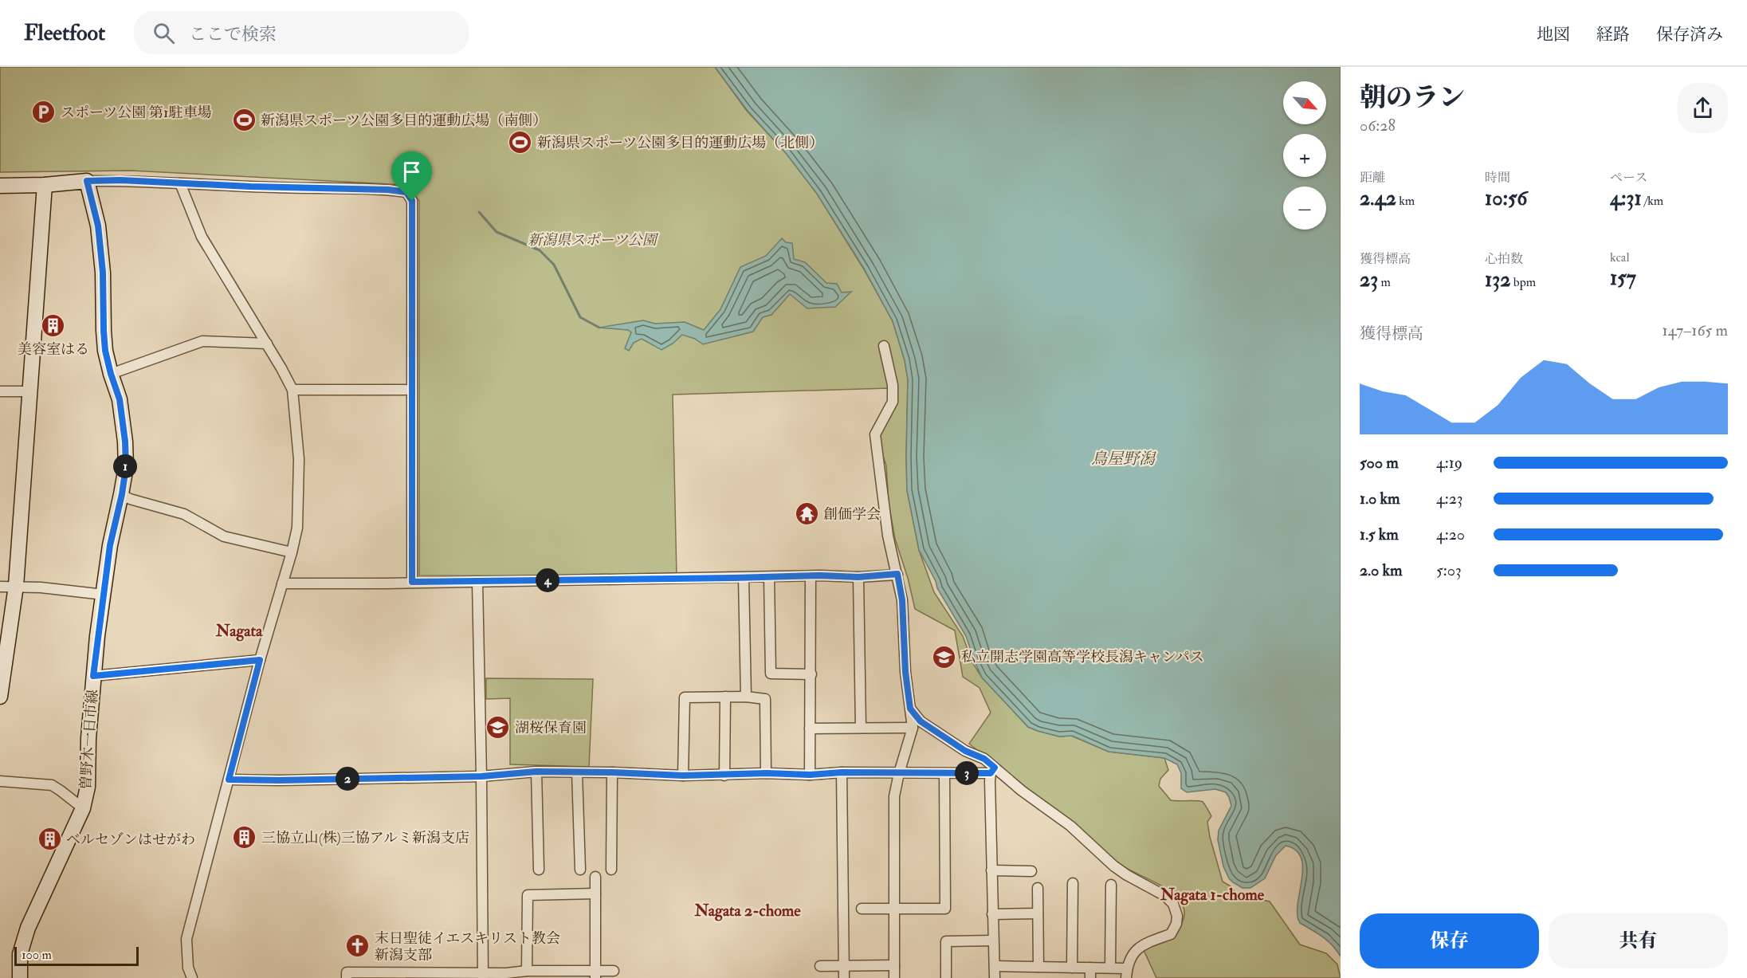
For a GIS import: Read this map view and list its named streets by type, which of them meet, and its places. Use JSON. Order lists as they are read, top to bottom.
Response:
{
  "streets": {
    "main road": ["曽野木一日市線"]
  },
  "districts": ["Nagata", "Nagata 1-chome", "Nagata 2-chome"],
  "water": ["鳥屋野潟"],
  "parks": ["新潟県スポーツ公園"],
  "places": {
    "parking": ["スポーツ公園 第1駐車場"],
    "sports": ["新潟県スポーツ公園多目的運動広場（南側）", "新潟県スポーツ公園多目的運動広場（北側）"],
    "building": ["美容室はる", "三協立山(株)三協アルミ新潟支店", "ベルセゾンはせがわ"],
    "temple": ["創価学会"],
    "school or university": ["私立開志学園高等学校長潟キャンパス", "湖桜保育園"],
    "church": ["末日聖徒イエスキリスト教会 新潟支部"]
  },
  "scale_bar": "100 m",
  "north": "bottom right",
  "page": {
    "header": "Fleetfoot",
    "search": "ここで検索",
    "nav": ["地図", "経路", "保存済み"],
    "heading": ["朝のラン", "06:28"],
    "map_buttons": ["+", "−"],
    "stats": [
      ["距離", "2.42 km"],
      ["時間", "10:56"],
      ["ペース", "4:31 /km"],
      ["獲得標高", "23 m"],
      ["心拍数", "132 bpm"],
      ["kcal", "157"]
    ],
    "chart": ["獲得標高", "147–165 m"],
    "list": [
      {
        "name": "500 m",
        "note": "4:19"
      },
      {
        "name": "1.0 km",
        "note": "4:23"
      },
      {
        "name": "1.5 km",
        "note": "4:20"
      },
      {
        "name": "2.0 km",
        "note": "5:03"
      }
    ],
    "pins": [
      "1",
      "4",
      "3",
      "2"
    ],
    "buttons": ["保存", "共有"],
    "scale": "100 m"
  }
}
